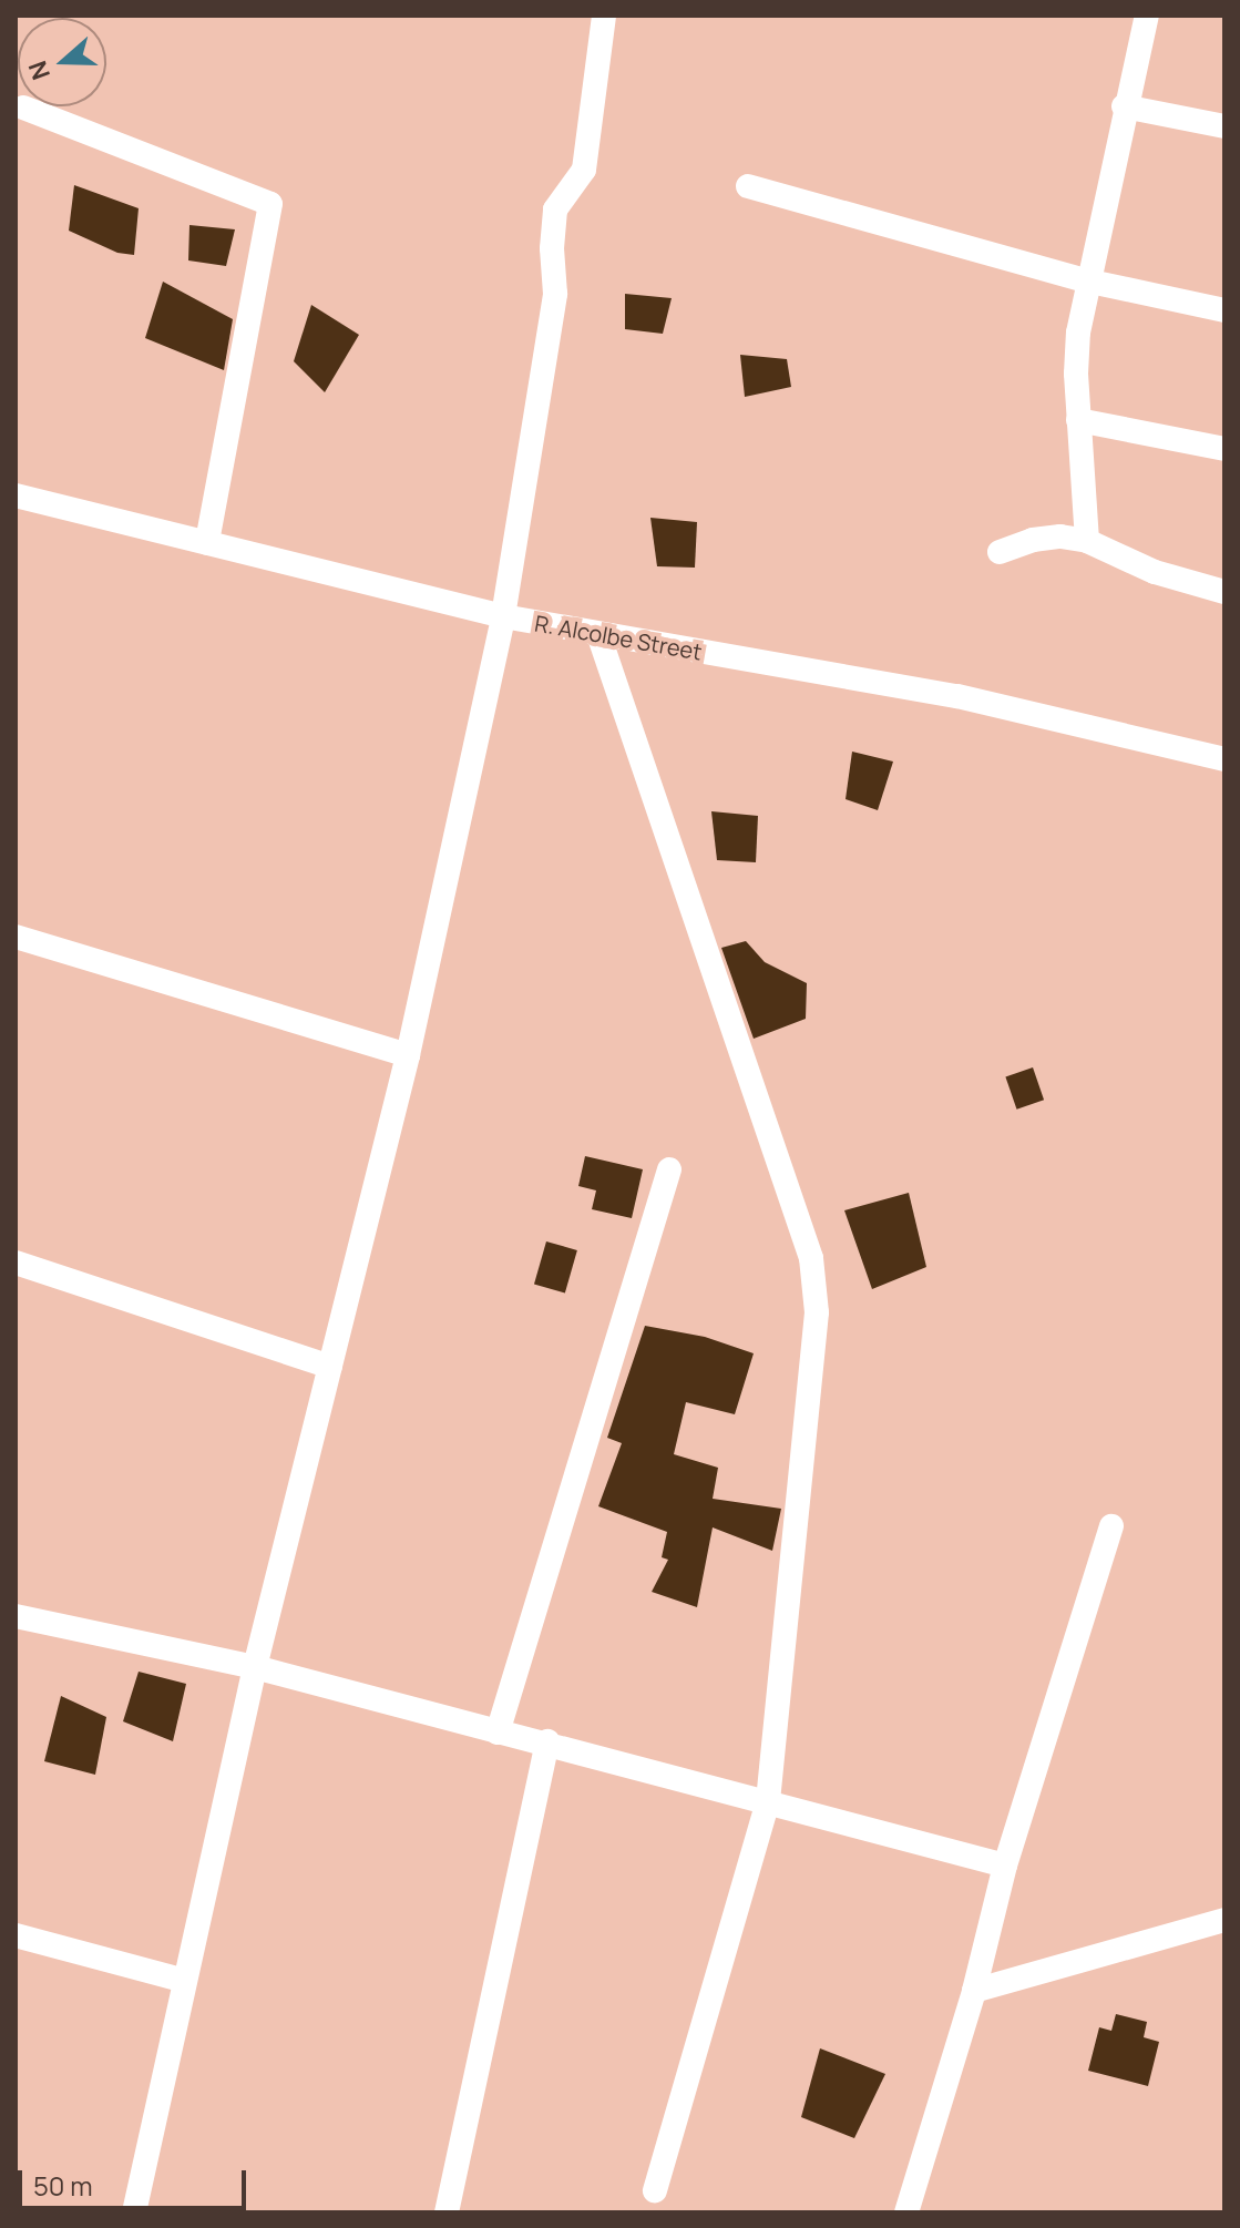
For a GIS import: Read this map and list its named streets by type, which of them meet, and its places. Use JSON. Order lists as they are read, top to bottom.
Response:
{
  "streets": {
    "street": ["R. Alcolbe Street"]
  },
  "scale_bar": "50 m",
  "north": "left"
}
